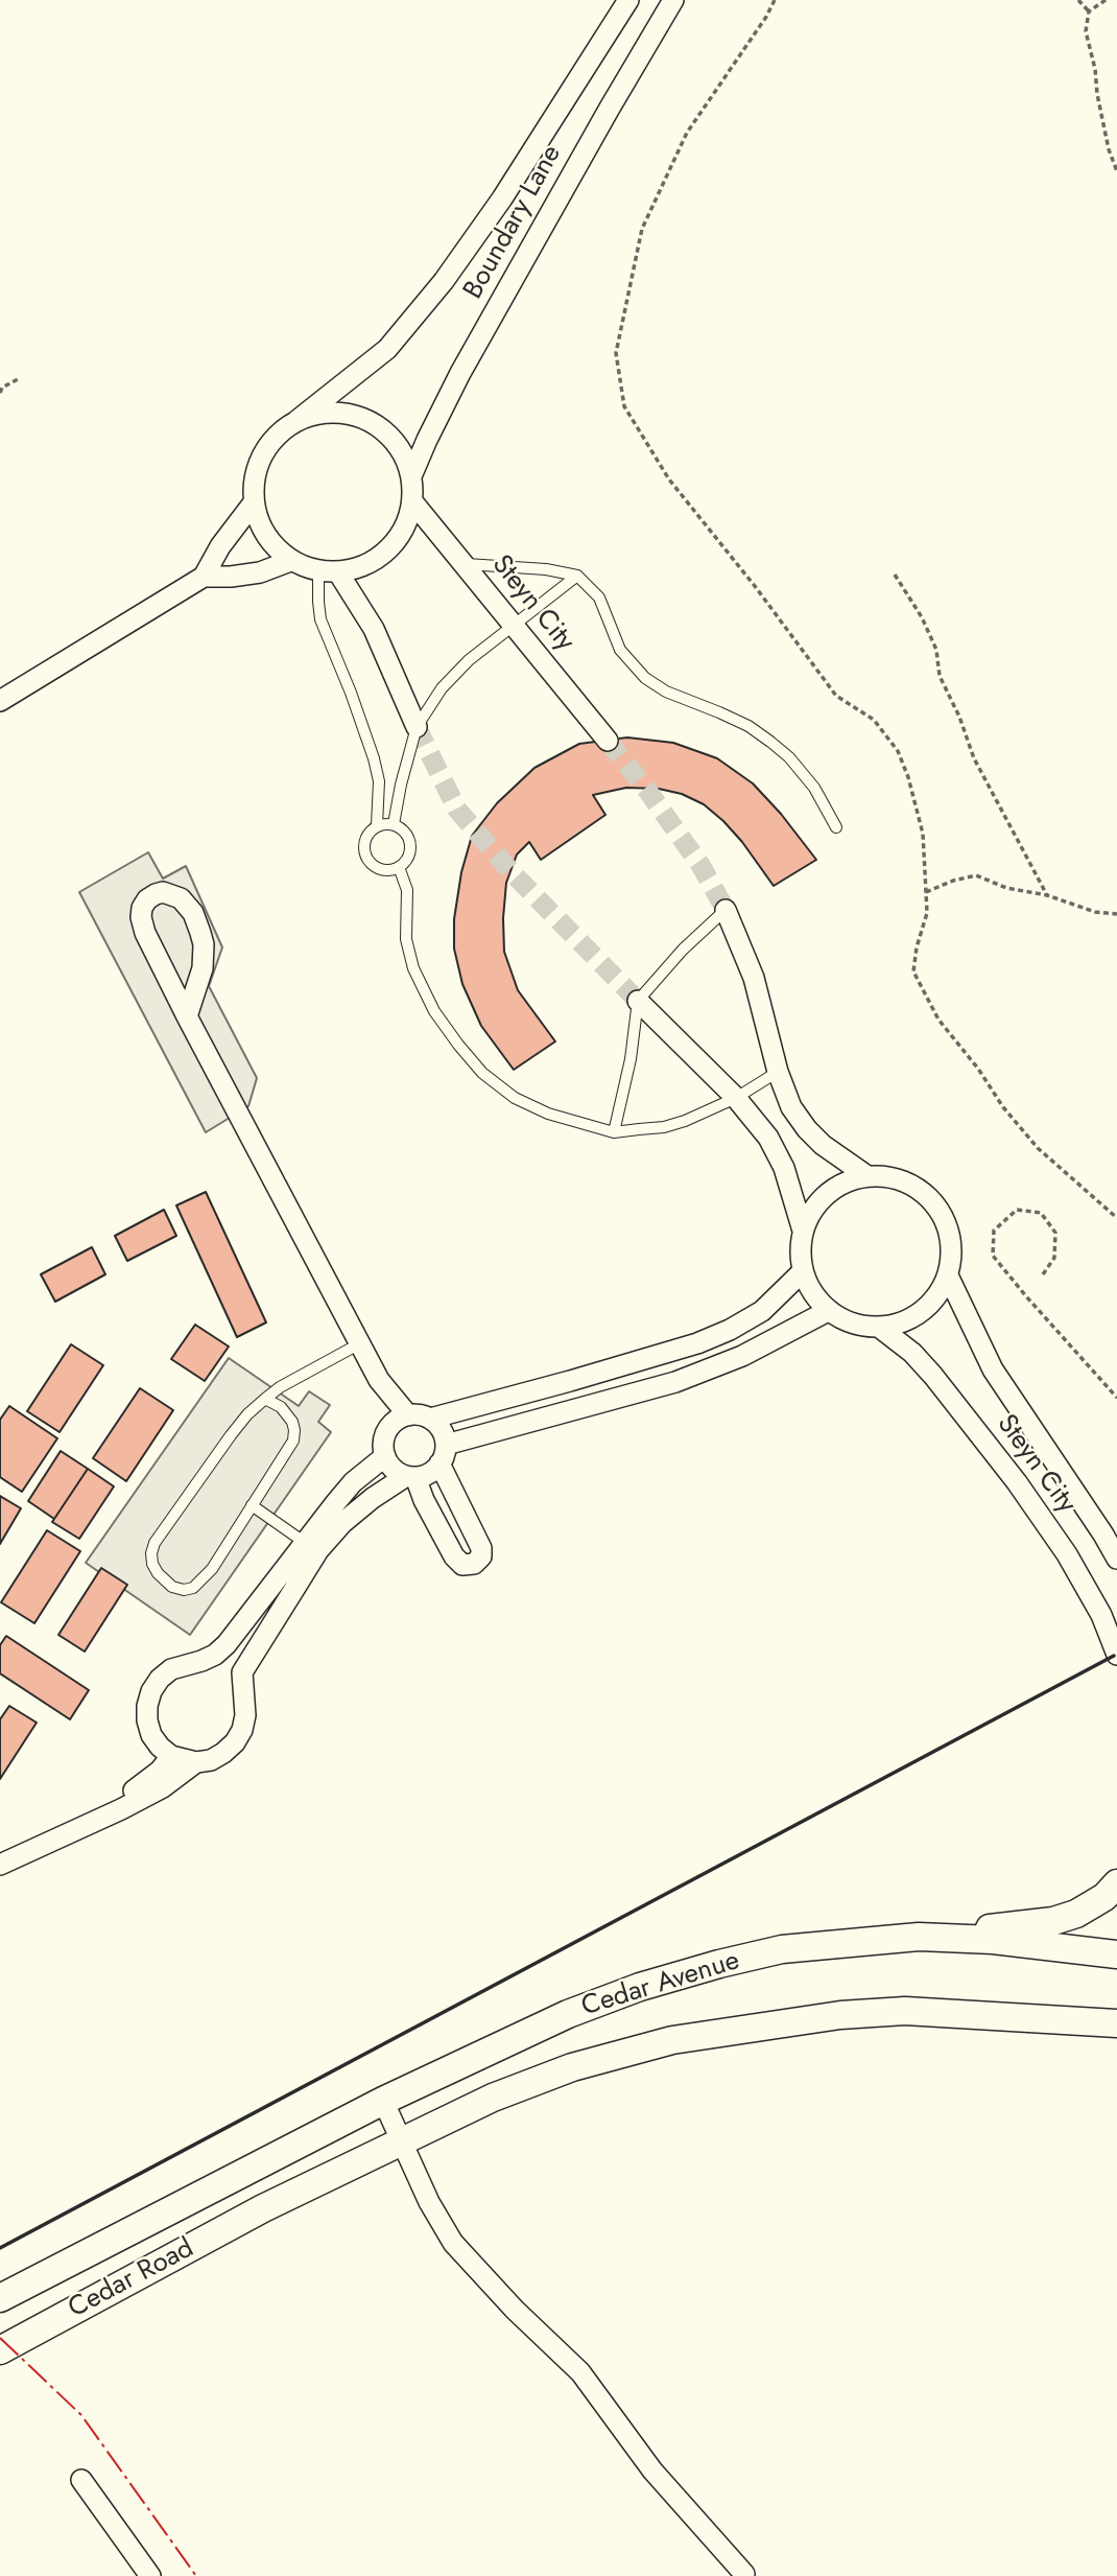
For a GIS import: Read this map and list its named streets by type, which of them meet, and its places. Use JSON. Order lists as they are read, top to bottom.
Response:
{
  "streets": {
    "main road": ["Cedar Avenue", "Cedar Road"],
    "street": ["Boundary Lane", "Steyn City"]
  },
  "crossings": [
    ["Boundary Lane", "Steyn City"],
    ["Cedar Avenue", "Cedar Road"]
  ]
}
